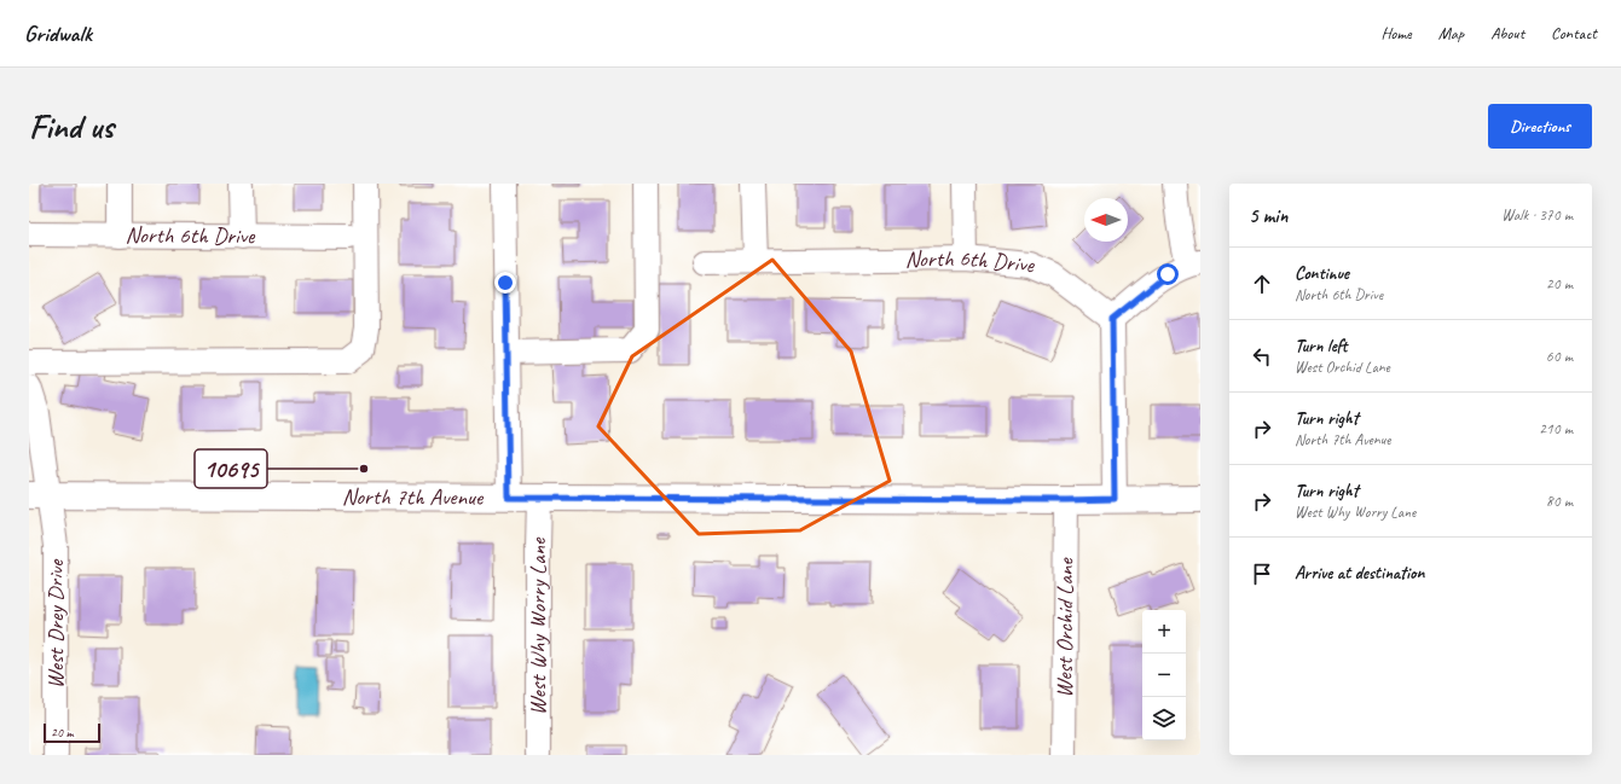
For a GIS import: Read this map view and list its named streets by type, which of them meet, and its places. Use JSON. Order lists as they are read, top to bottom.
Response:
{
  "streets": {
    "main road": ["North 7th Avenue"],
    "street": [
      "North 6th Drive",
      "West Drey Drive",
      "West Why Worry Lane",
      "West Orchid Lane"
    ]
  },
  "crossings": [
    ["North 7th Avenue", "West Drey Drive"],
    ["North 7th Avenue", "West Why Worry Lane"],
    ["North 7th Avenue", "West Orchid Lane"]
  ],
  "places": ["10695"],
  "scale_bar": "20 m",
  "north": "left",
  "page": {
    "header": "Gridwalk",
    "nav": [
      "Home",
      "Map",
      "About",
      "Contact"
    ],
    "buttons": "Directions",
    "title": "Find us",
    "heading": ["5 min", "Walk · 370 m"],
    "list": [
      ["Continue", "North 6th Drive", "20 m"],
      ["Turn left", "West Orchid Lane", "60 m"],
      ["Turn right", "North 7th Avenue", "210 m"],
      ["Turn right", "West Why Worry Lane", "80 m"],
      "Arrive at destination"
    ],
    "map_buttons": ["+", "−"],
    "scale": "20 m"
  }
}
